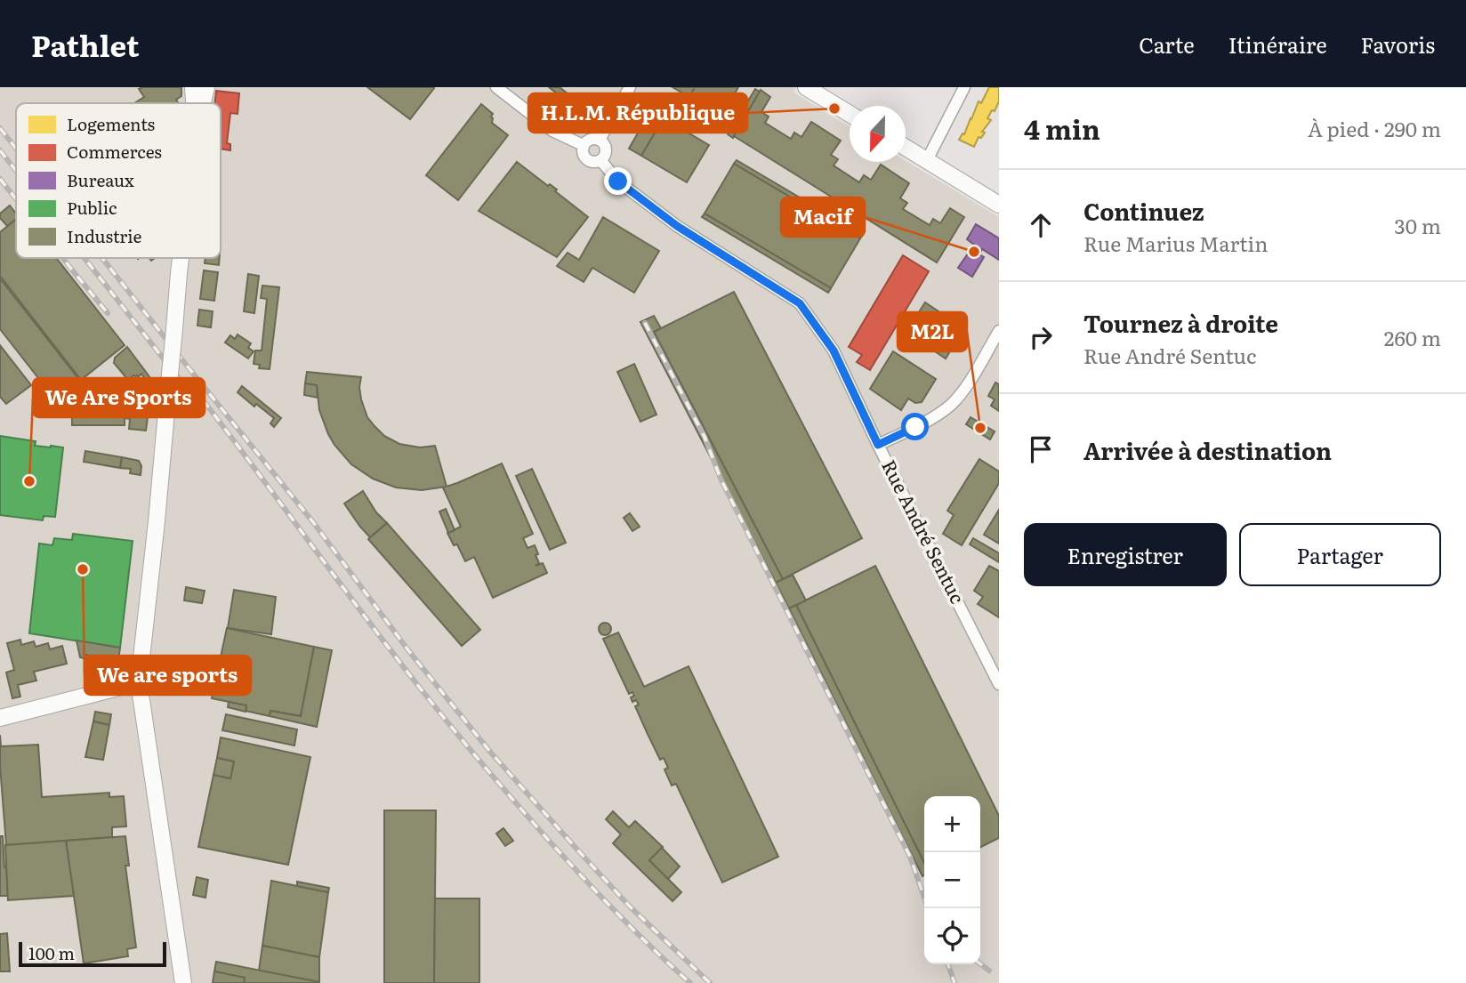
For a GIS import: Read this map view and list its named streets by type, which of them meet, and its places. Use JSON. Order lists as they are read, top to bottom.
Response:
{
  "streets": {
    "street": ["Rue André Sentuc"]
  },
  "places": [
    "H.L.M. République",
    "Macif",
    "M2L",
    "We Are Sports",
    "We are sports"
  ],
  "legend": [
    "Logements",
    "Commerces",
    "Bureaux",
    "Public",
    "Industrie"
  ],
  "scale_bar": "100 m",
  "north": "bottom",
  "page": {
    "header": "Pathlet",
    "nav": ["Carte", "Itinéraire", "Favoris"],
    "heading": ["4 min", "À pied · 290 m"],
    "list": [
      ["Continuez", "Rue Marius Martin", "30 m"],
      ["Tournez à droite", "Rue André Sentuc", "260 m"],
      "Arrivée à destination"
    ],
    "buttons": ["Enregistrer", "Partager"],
    "map_buttons": ["+", "−"],
    "scale": "100 m"
  }
}
